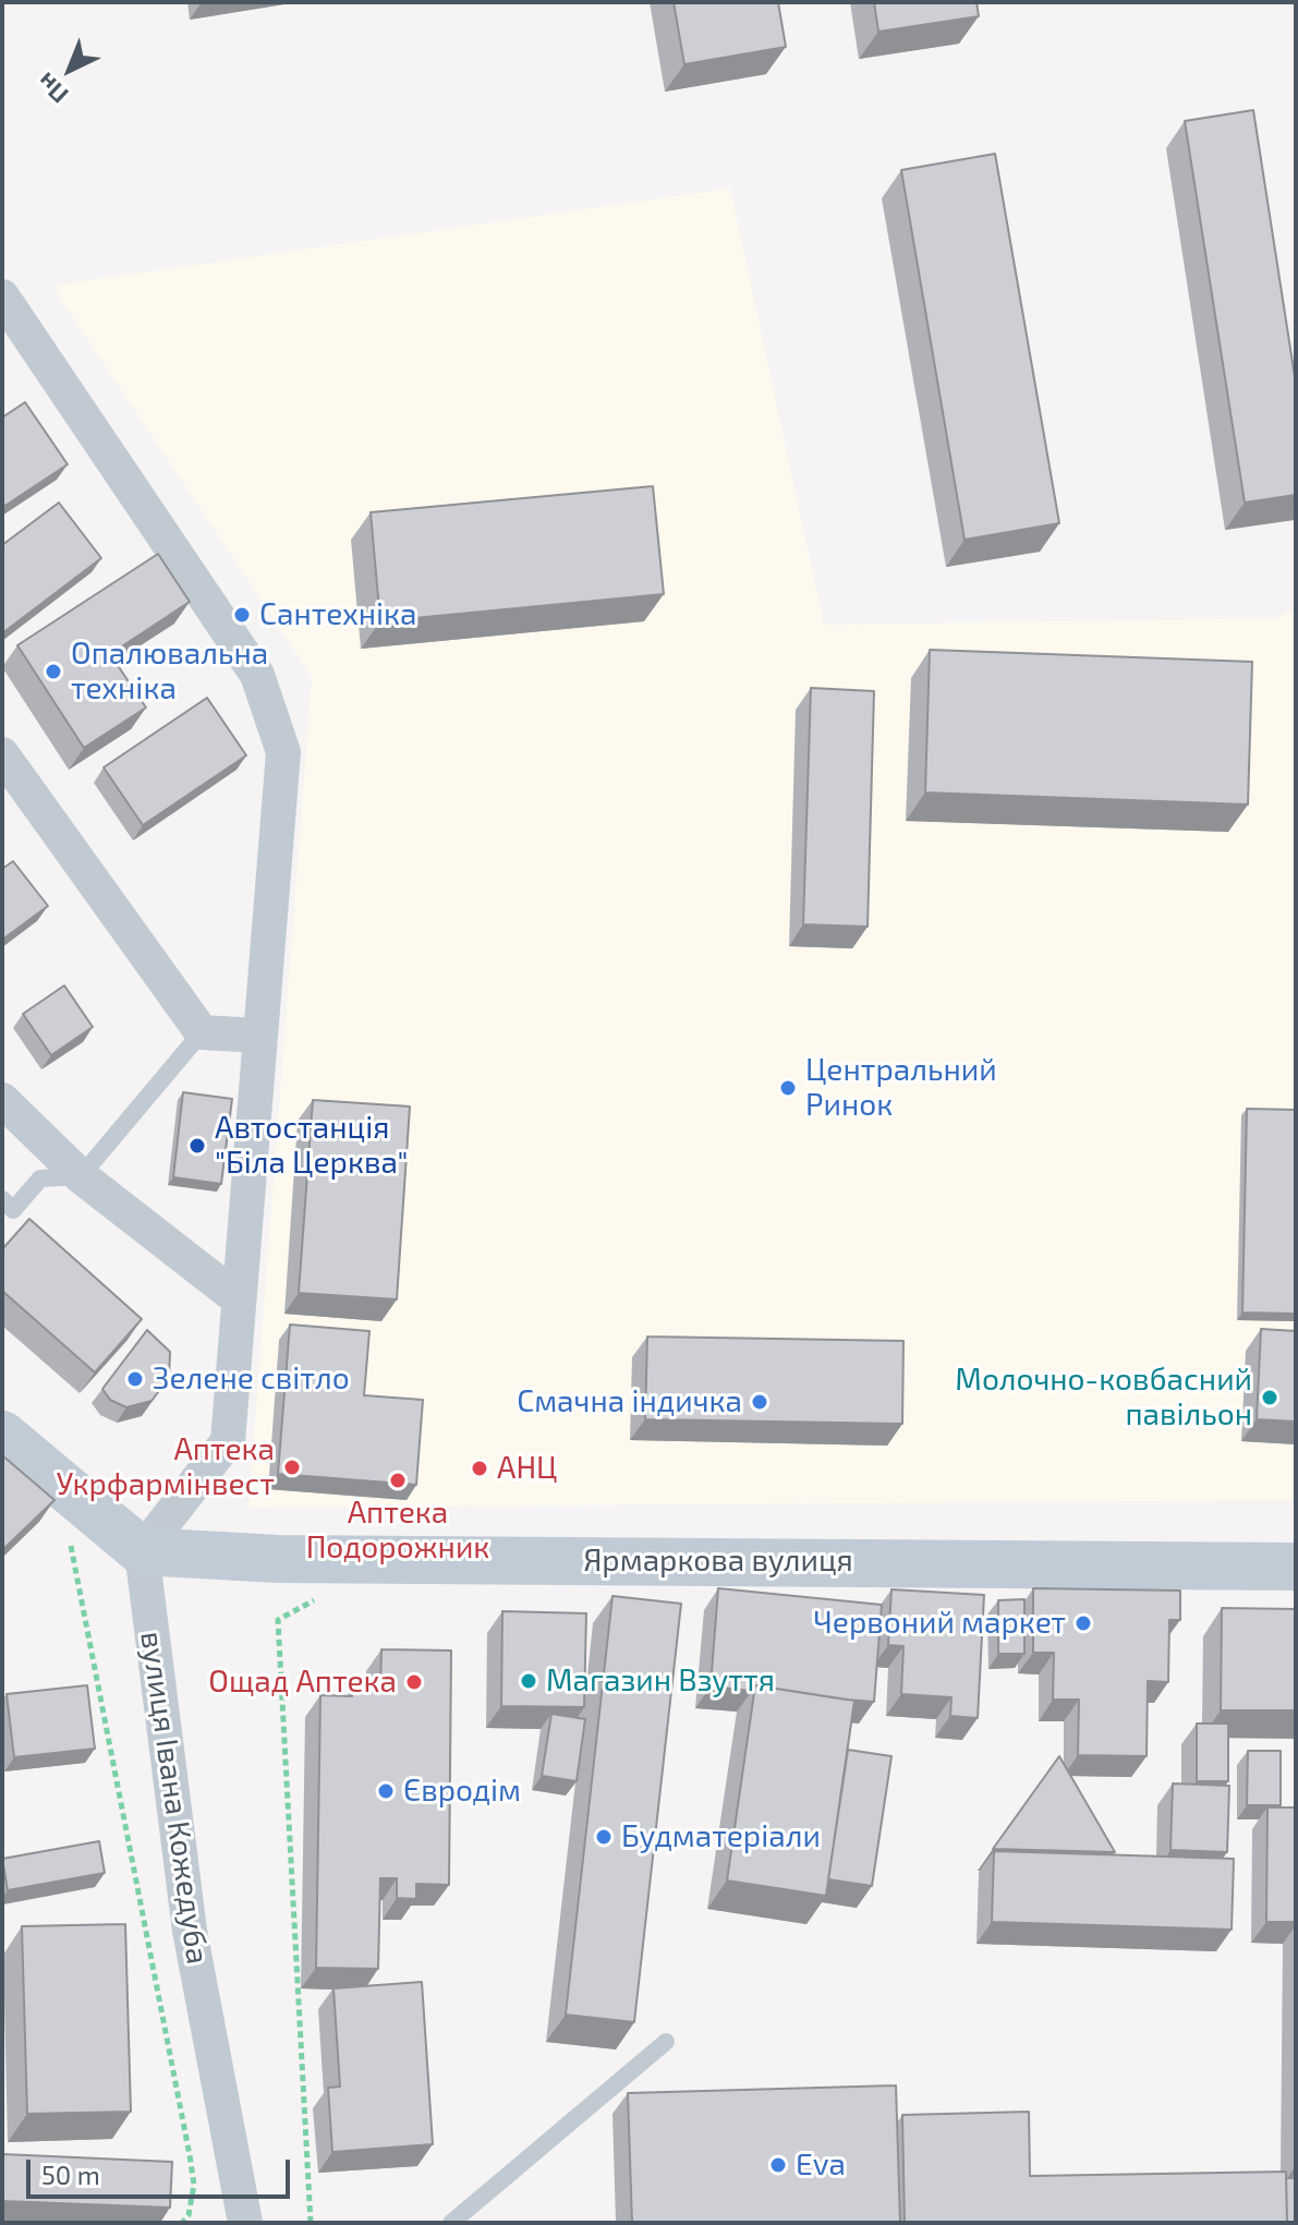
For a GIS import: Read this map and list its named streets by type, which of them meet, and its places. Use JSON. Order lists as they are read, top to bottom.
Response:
{
  "streets": {
    "street": ["Ярмаркова вулиця", "вулиця Івана Кожедуба"]
  },
  "crossings": [
    ["Ярмаркова вулиця", "вулиця Івана Кожедуба"]
  ],
  "places": [
    "Сантехніка",
    "Опалювальна техніка",
    "Центральний Ринок",
    "Автостанція \"Біла Церква\"",
    "Зелене світло",
    "Молочно-ковбасний павільон",
    "Смачна індичка",
    "Аптека Укрфармінвест",
    "АНЦ",
    "Аптека Подорожник",
    "Червоний маркет",
    "Магазин Взуття",
    "Ощад Аптека",
    "Євродім",
    "Будматеріали",
    "Eva"
  ],
  "scale_bar": "50 m",
  "north": "bottom left"
}
